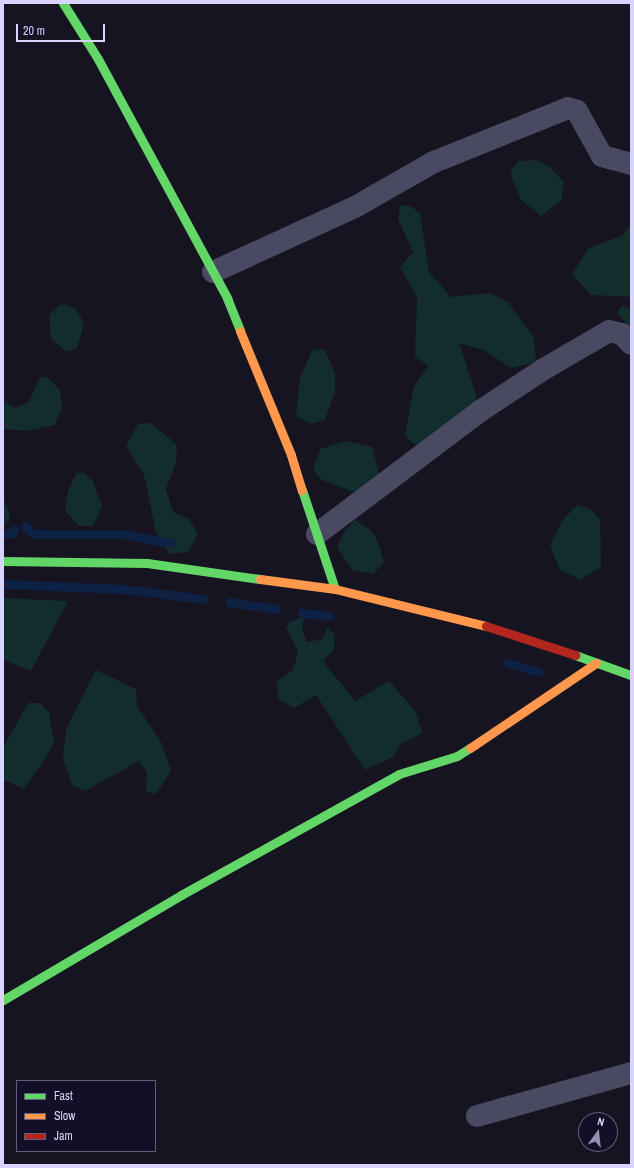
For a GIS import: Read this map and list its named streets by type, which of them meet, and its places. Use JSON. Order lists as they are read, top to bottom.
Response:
{
  "legend": ["Fast", "Slow", "Jam"],
  "scale_bar": "20 m",
  "north": "top"
}
